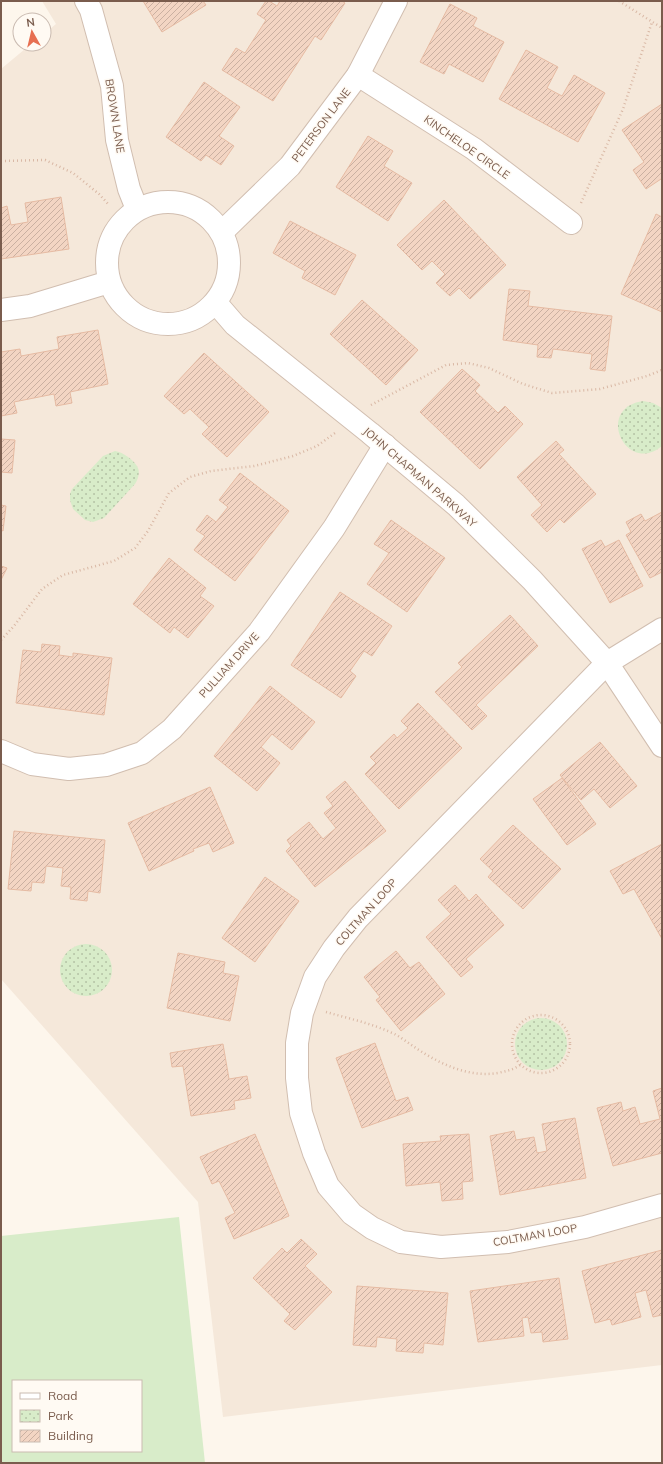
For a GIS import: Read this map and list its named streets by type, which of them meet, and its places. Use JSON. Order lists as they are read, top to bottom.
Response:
{
  "streets": {
    "street": [
      "BROWN LANE",
      "PETERSON LANE",
      "KINCHELOE CIRCLE",
      "JOHN CHAPMAN PARKWAY",
      "PULLIAM DRIVE",
      "COLTMAN LOOP"
    ]
  },
  "crossings": [
    ["BROWN LANE", "PETERSON LANE"],
    ["BROWN LANE", "JOHN CHAPMAN PARKWAY"],
    ["PETERSON LANE", "KINCHELOE CIRCLE"],
    ["PETERSON LANE", "JOHN CHAPMAN PARKWAY"],
    ["JOHN CHAPMAN PARKWAY", "PULLIAM DRIVE"],
    ["JOHN CHAPMAN PARKWAY", "COLTMAN LOOP"]
  ],
  "legend": ["Road", "Park", "Building"],
  "north": "top"
}
